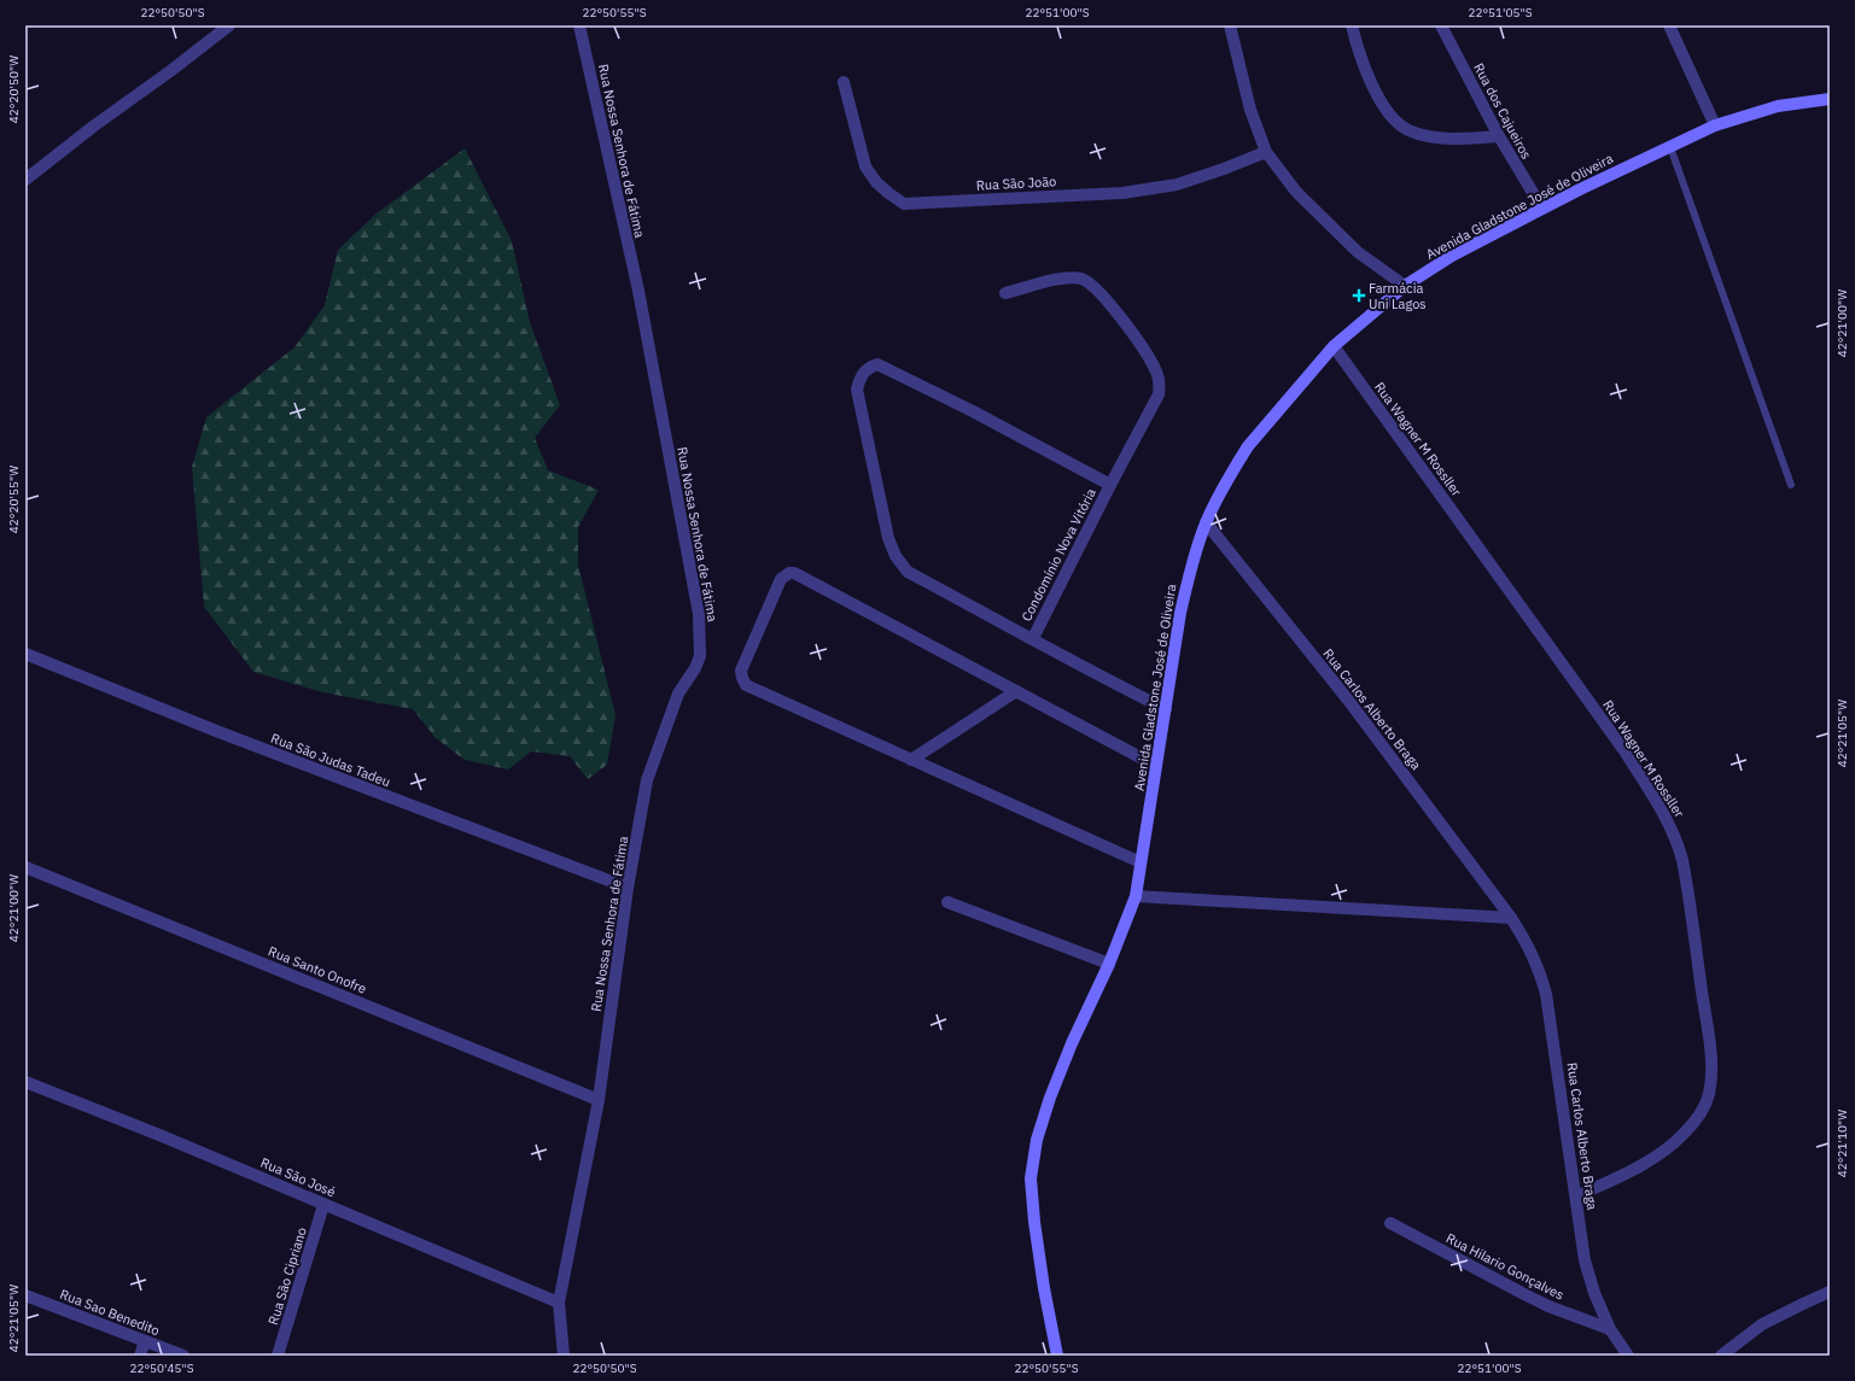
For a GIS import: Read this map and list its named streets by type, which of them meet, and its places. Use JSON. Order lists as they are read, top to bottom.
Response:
{
  "streets": {
    "main road": ["Avenida Gladstone José de Oliveira"],
    "street": [
      "Rua dos Cajueiros",
      "Rua Nossa Senhora de Fátima",
      "Rua São João",
      "Rua Wagner M Rossller",
      "Condomínio Nova Vitória",
      "Rua Carlos Alberto Braga",
      "Rua São Judas Tadeu",
      "Rua Santo Onofre",
      "Rua São José",
      "Rua Hilario Gonçalves",
      "Rua São Cipriano",
      "Rua Sao Benedito"
    ]
  },
  "crossings": [
    ["Rua dos Cajueiros", "Avenida Gladstone José de Oliveira"],
    ["Rua Nossa Senhora de Fátima", "Rua São Judas Tadeu"],
    ["Rua Nossa Senhora de Fátima", "Rua Santo Onofre"],
    ["Rua Nossa Senhora de Fátima", "Rua São José"],
    ["Avenida Gladstone José de Oliveira", "Rua Wagner M Rossller"],
    ["Avenida Gladstone José de Oliveira", "Rua Carlos Alberto Braga"],
    ["Rua Wagner M Rossller", "Rua Carlos Alberto Braga"],
    ["Rua Carlos Alberto Braga", "Rua Hilario Gonçalves"],
    ["Rua São José", "Rua São Cipriano"]
  ],
  "places": {
    "health": ["Farmácia Uni Lagos"]
  },
  "coordinates": [
    "22°50'50\"S",
    "22°50'55\"S",
    "22°51'00\"S",
    "22°51'05\"S",
    "42°20'50\"W",
    "42°21'00\"W",
    "42°20'55\"W",
    "42°21'05\"W",
    "42°21'10\"W",
    "22°50'45\"S"
  ]
}
